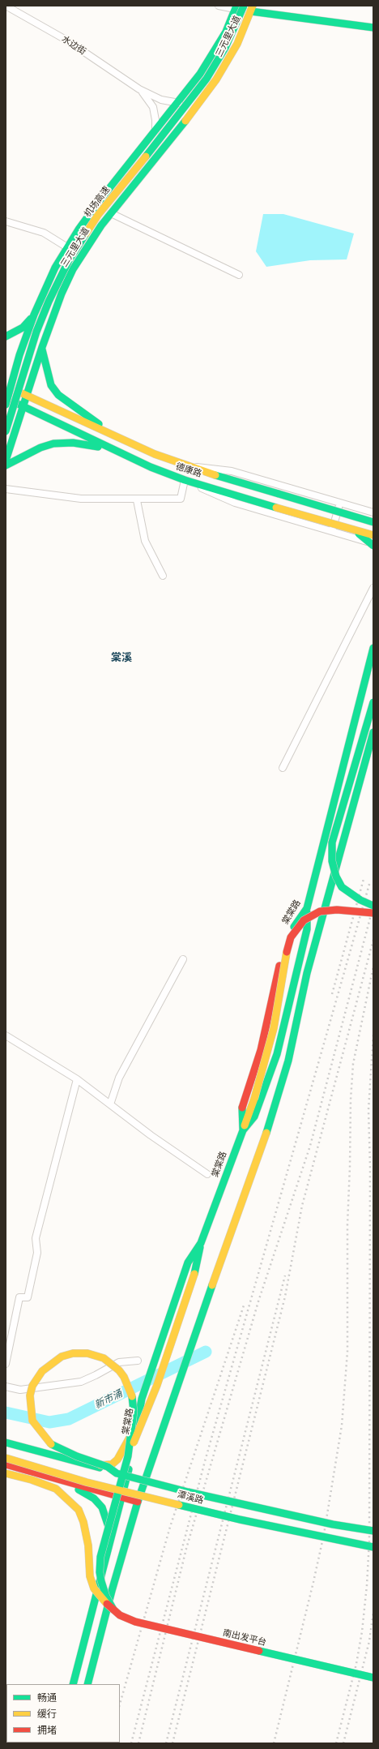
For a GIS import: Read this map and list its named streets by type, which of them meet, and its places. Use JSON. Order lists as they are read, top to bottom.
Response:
{
  "streets": {
    "main road": [
      "三元里大道",
      "机场高速",
      "德康路",
      "棠棠路",
      "潭溪路",
      "南出发平台"
    ],
    "street": ["水边街"]
  },
  "crossings": [
    ["三元里大道", "德康路"]
  ],
  "districts": ["棠溪"],
  "water": ["新市涌"],
  "legend": ["畅通", "缓行", "拥堵"]
}
